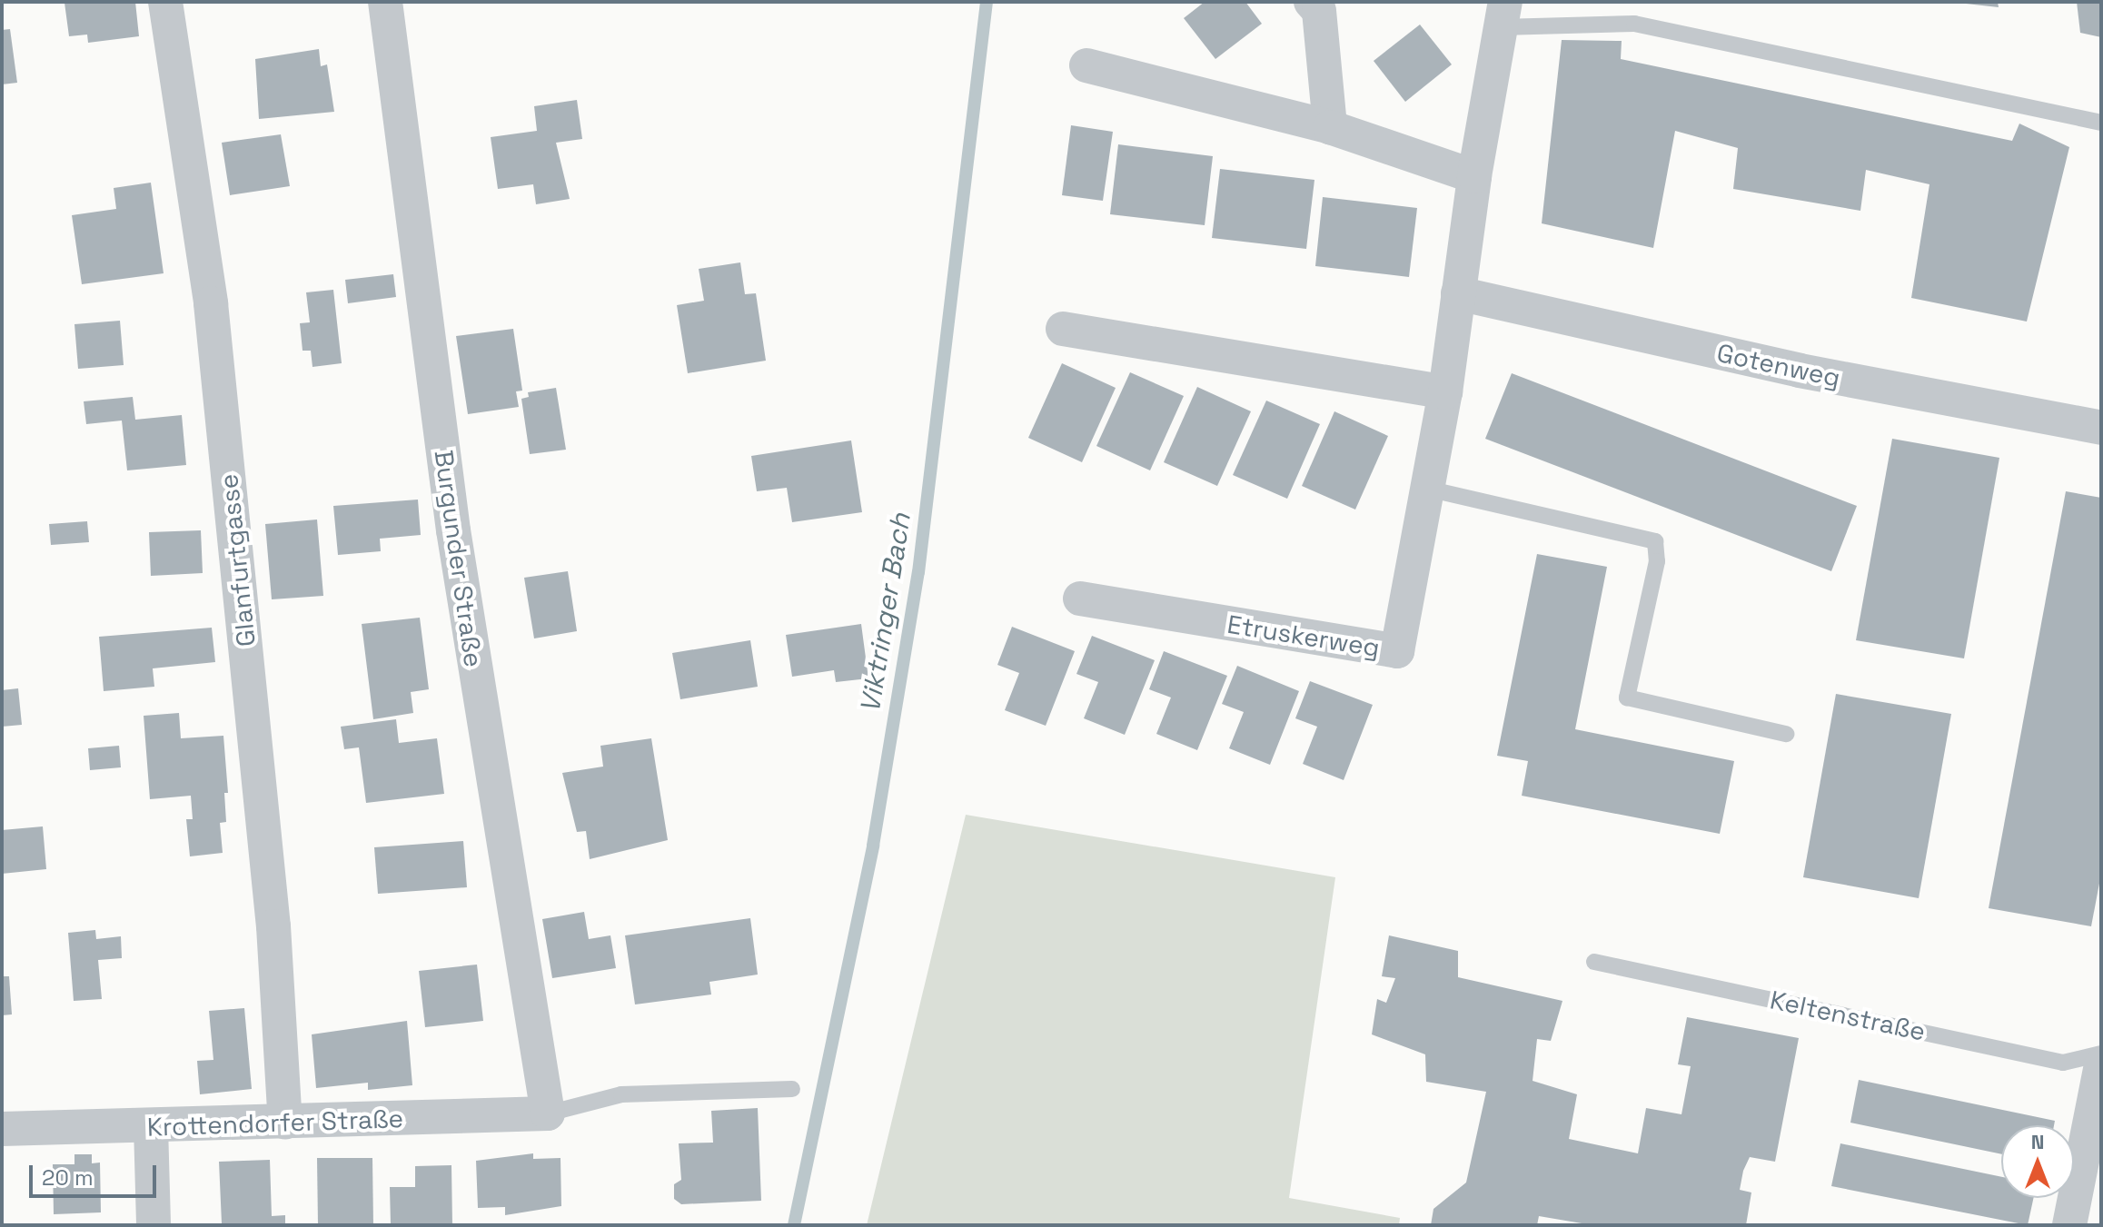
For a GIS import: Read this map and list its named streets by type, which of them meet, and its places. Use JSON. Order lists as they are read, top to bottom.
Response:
{
  "streets": {
    "street": [
      "Gotenweg",
      "Burgunder Straße",
      "Glanfurtgasse",
      "Etruskerweg",
      "Krottendorfer Straße"
    ],
    "lane": ["Keltenstraße"]
  },
  "crossings": [
    ["Gotenweg", "Etruskerweg"],
    ["Burgunder Straße", "Krottendorfer Straße"],
    ["Glanfurtgasse", "Krottendorfer Straße"]
  ],
  "water": ["Viktringer Bach"],
  "scale_bar": "20 m",
  "north": "top"
}
